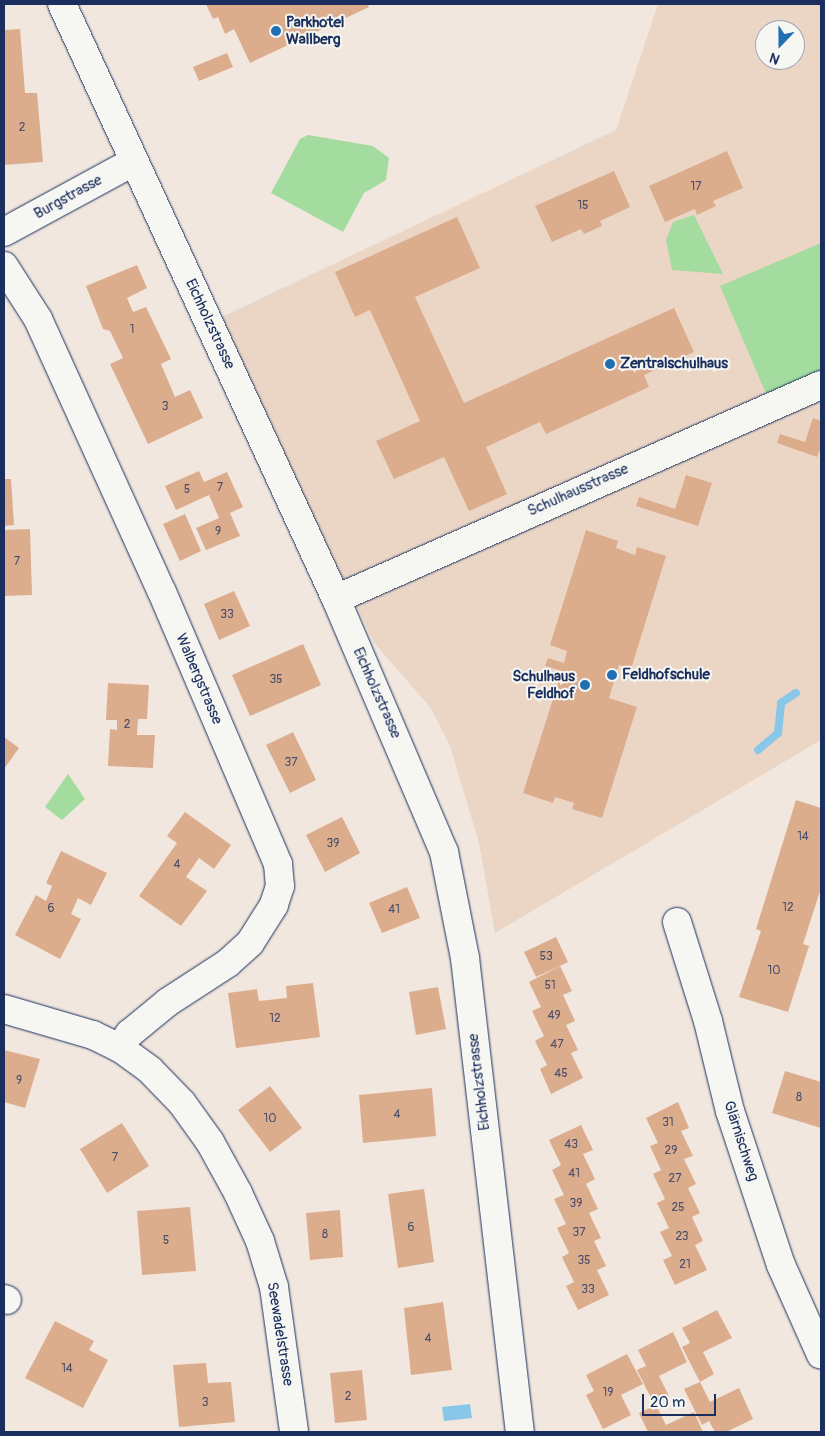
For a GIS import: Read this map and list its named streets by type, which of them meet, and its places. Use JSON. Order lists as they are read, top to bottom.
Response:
{
  "streets": {
    "street": [
      "Burgstrasse",
      "Eichholzstrasse",
      "Schulhausstrasse",
      "Walbergstrasse",
      "Glärnischweg",
      "Seewadelstrasse"
    ]
  },
  "crossings": [
    ["Burgstrasse", "Eichholzstrasse"],
    ["Eichholzstrasse", "Schulhausstrasse"],
    ["Walbergstrasse", "Seewadelstrasse"]
  ],
  "places": [
    "Parkhotel Wallberg",
    "Zentralschulhaus",
    "Feldhofschule",
    "Schulhaus Feldhof"
  ],
  "house_numbers": [
    "2",
    "17",
    "15",
    "1",
    "3",
    "7",
    "5",
    "9",
    "7",
    "33",
    "35",
    "2",
    "37",
    "14",
    "39",
    "4",
    "12",
    "6",
    "41",
    "53",
    "10",
    "51",
    "49",
    "12",
    "47",
    "45",
    "9",
    "8",
    "4",
    "10",
    "31",
    "43",
    "29",
    "7",
    "41",
    "27",
    "39",
    "25",
    "6",
    "37",
    "8",
    "23",
    "5",
    "35",
    "21",
    "33",
    "4",
    "14",
    "19",
    "2",
    "3"
  ],
  "scale_bar": "20 m",
  "north": "bottom"
}
